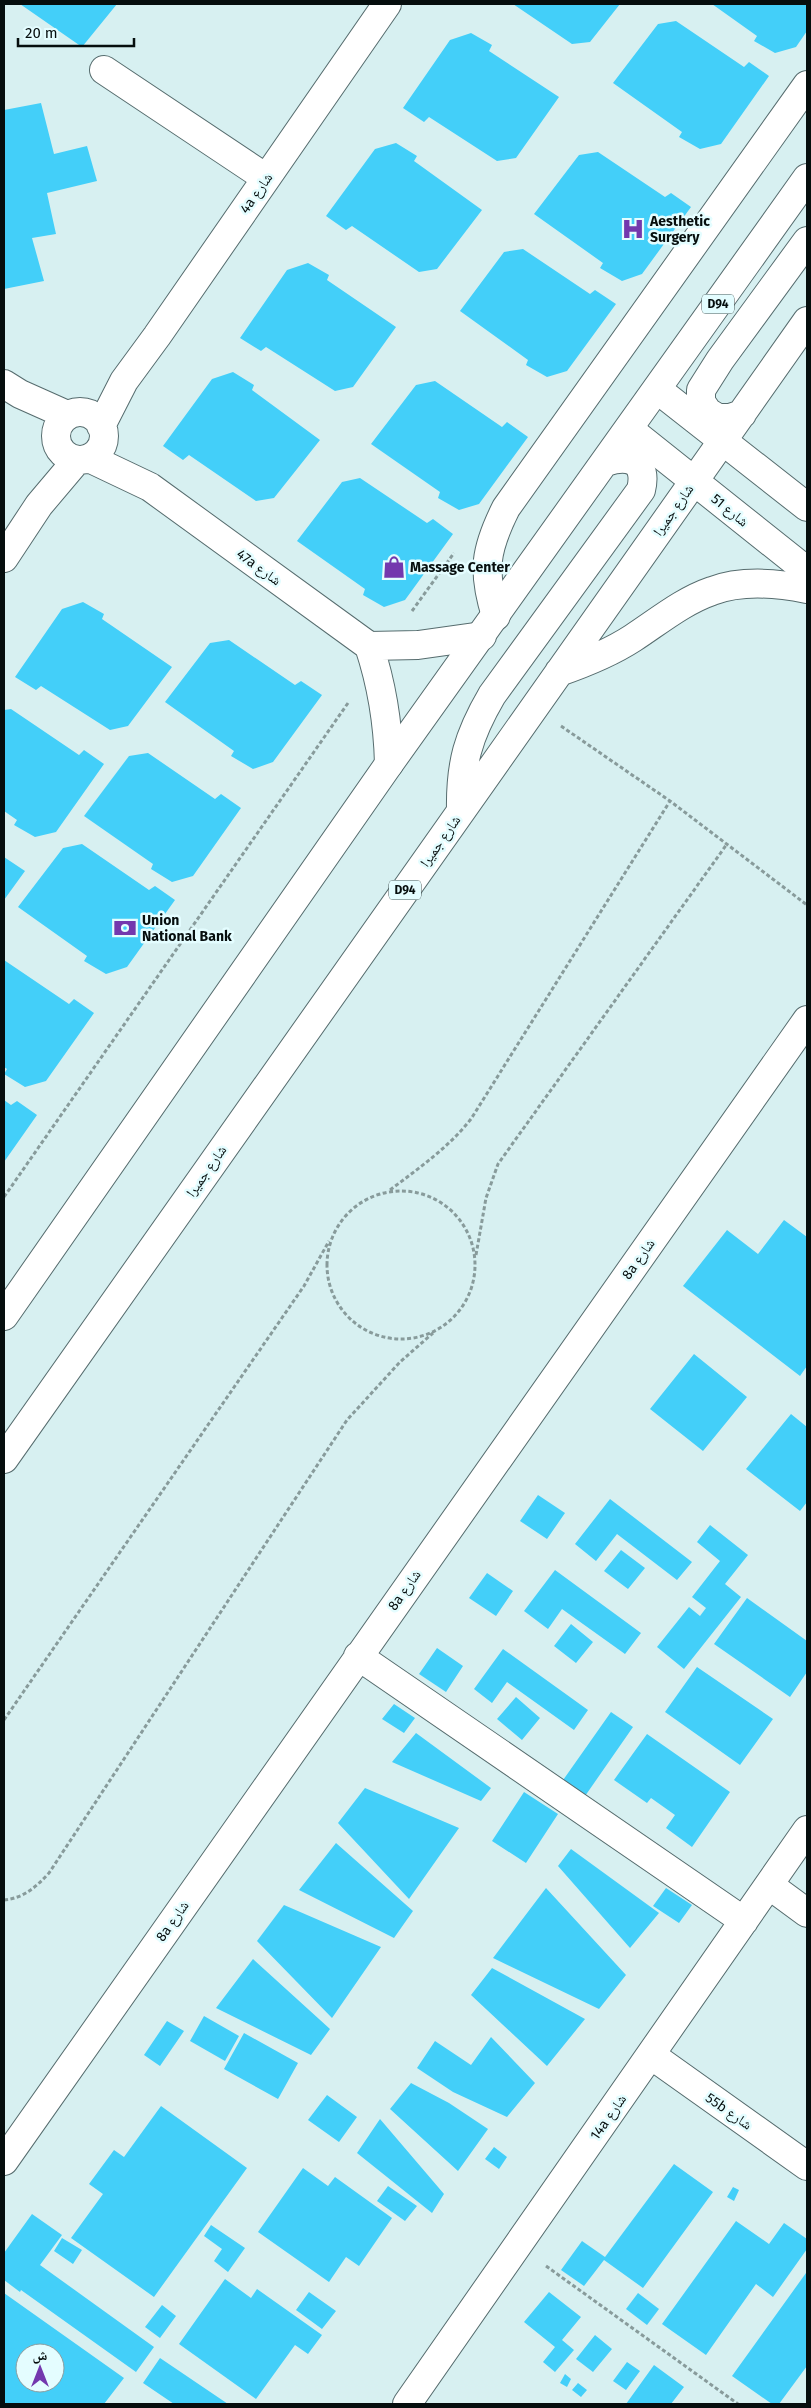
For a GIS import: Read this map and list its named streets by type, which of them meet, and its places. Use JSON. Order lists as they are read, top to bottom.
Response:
{
  "streets": {
    "street": [
      "4a شارع",
      "D94",
      "شارع جميرا",
      "شارع 51",
      "47a شارع",
      "8a شارع",
      "55b شارع",
      "14a شارع"
    ]
  },
  "crossings": [
    ["4a شارع", "47a شارع"],
    ["D94", "شارع 51"],
    ["شارع جميرا", "شارع 51"],
    ["55b شارع", "14a شارع"]
  ],
  "places": {
    "hospital": ["Aesthetic Surgery"],
    "shop": ["Massage Center"],
    "bank": ["Union National Bank"]
  },
  "scale_bar": "20 m",
  "north": "top"
}
